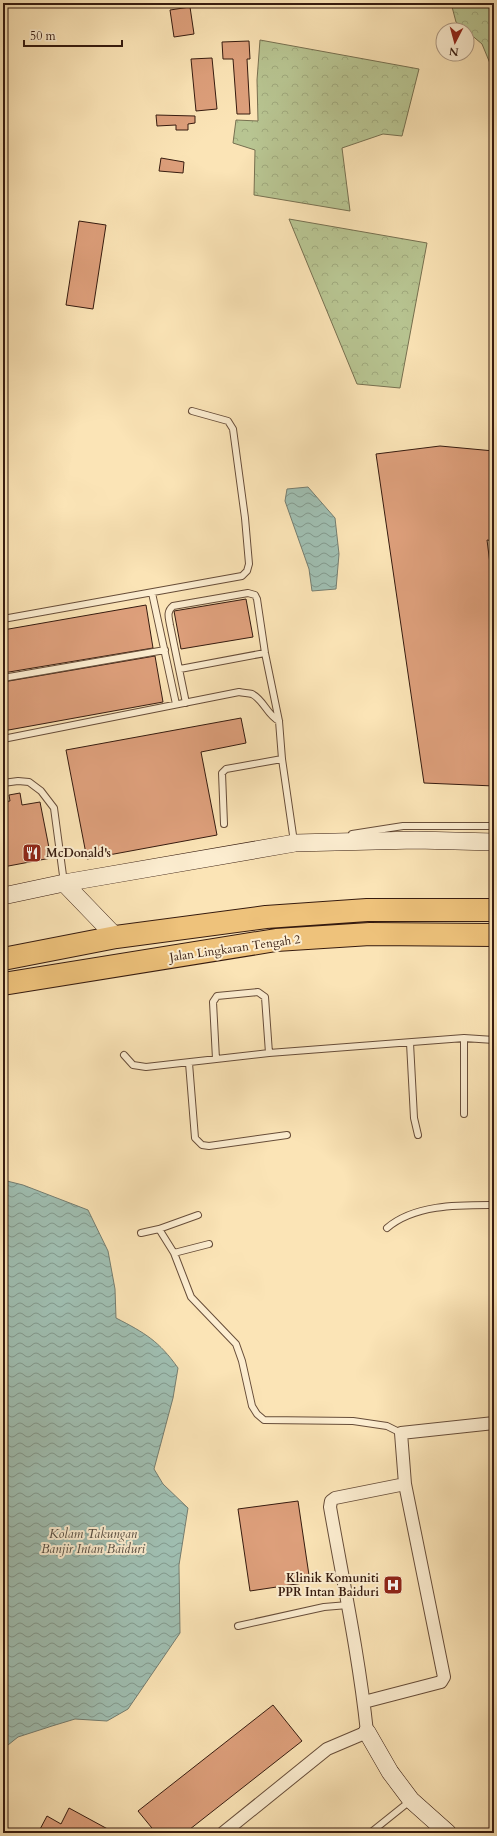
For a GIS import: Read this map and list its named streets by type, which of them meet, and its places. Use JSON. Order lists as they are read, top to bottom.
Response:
{
  "streets": {
    "highway": ["Jalan Lingkaran Tengah 2"]
  },
  "water": ["Kolam Takungan Banjir Intan Baiduri"],
  "places": {
    "restaurant": ["McDonald's"],
    "hospital": ["Klinik Komuniti PPR Intan Baiduri"]
  },
  "scale_bar": "50 m",
  "north": "bottom"
}
